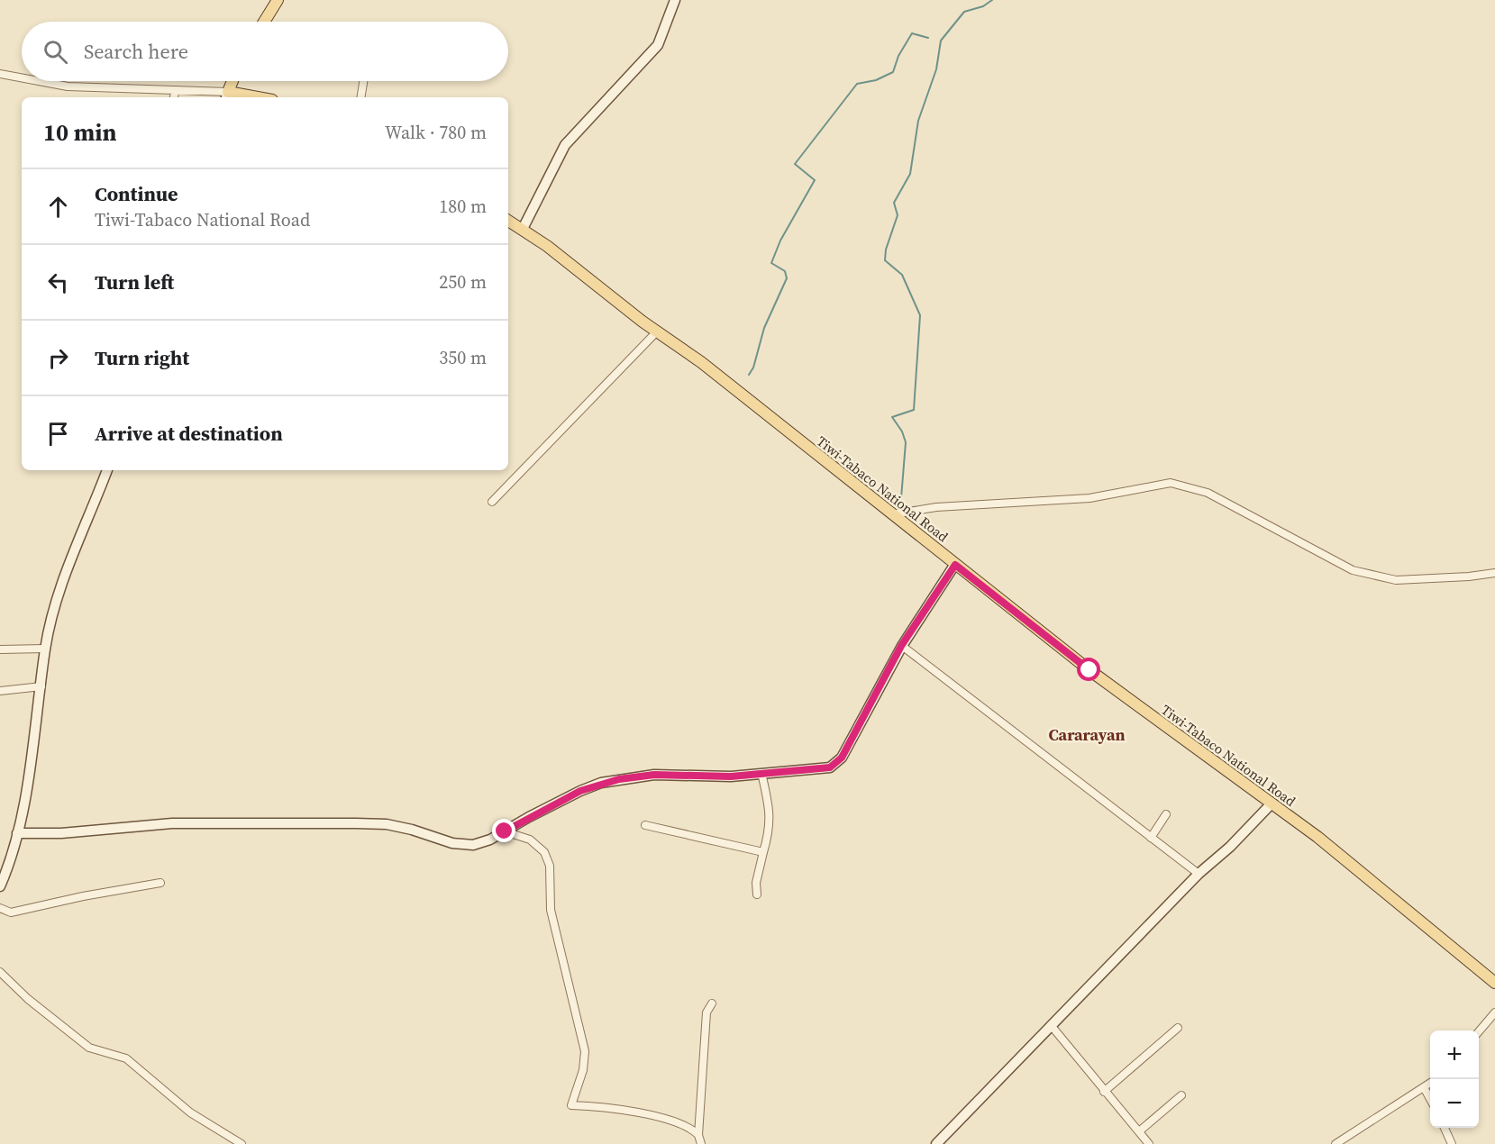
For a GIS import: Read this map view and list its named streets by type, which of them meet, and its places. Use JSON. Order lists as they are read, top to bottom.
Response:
{
  "streets": {
    "main road": ["Tiwi-Tabaco National Road"]
  },
  "districts": ["Cararayan"],
  "page": {
    "search": "Search here",
    "heading": ["10 min", "Walk · 780 m"],
    "list": [
      ["Continue", "Tiwi-Tabaco National Road", "180 m"],
      ["Turn left", "250 m"],
      ["Turn right", "350 m"],
      "Arrive at destination"
    ],
    "map_buttons": ["+", "−"]
  }
}
